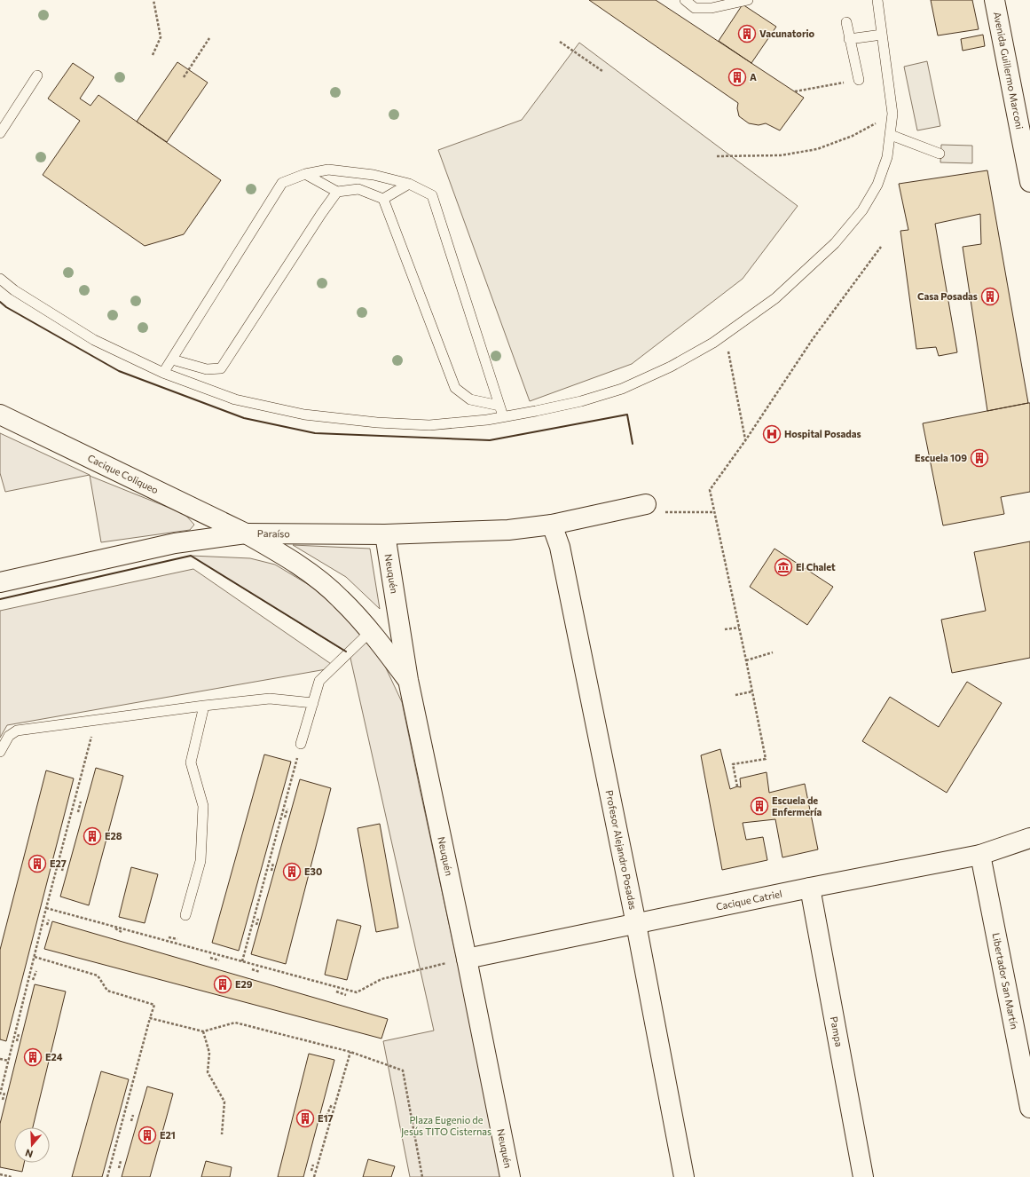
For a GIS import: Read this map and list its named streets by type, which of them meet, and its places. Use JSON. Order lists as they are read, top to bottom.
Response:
{
  "streets": {
    "street": [
      "Avenida Guillermo Marconi",
      "Cacique Coliqueo",
      "Paraíso",
      "Neuquén",
      "Profesor Alejandro Posadas",
      "Cacique Catriel",
      "Libertador San Martín",
      "Pampa"
    ]
  },
  "crossings": [
    ["Cacique Coliqueo", "Paraíso"],
    ["Cacique Coliqueo", "Neuquén"],
    ["Paraíso", "Neuquén"],
    ["Paraíso", "Profesor Alejandro Posadas"],
    ["Neuquén", "Cacique Catriel"],
    ["Profesor Alejandro Posadas", "Cacique Catriel"],
    ["Cacique Catriel", "Libertador San Martín"],
    ["Cacique Catriel", "Pampa"]
  ],
  "parks": ["Plaza Eugenio de Jesús TITO Cisternas"],
  "places": {
    "building": [
      "Vacunatorio",
      "A",
      "Casa Posadas",
      "Escuela 109",
      "Escuela de Enfermería",
      "E28",
      "E27",
      "E30",
      "E29",
      "E24",
      "E17",
      "E21"
    ],
    "hospital": ["Hospital Posadas"],
    "museum": ["El Chalet"]
  },
  "north": "bottom"
}
